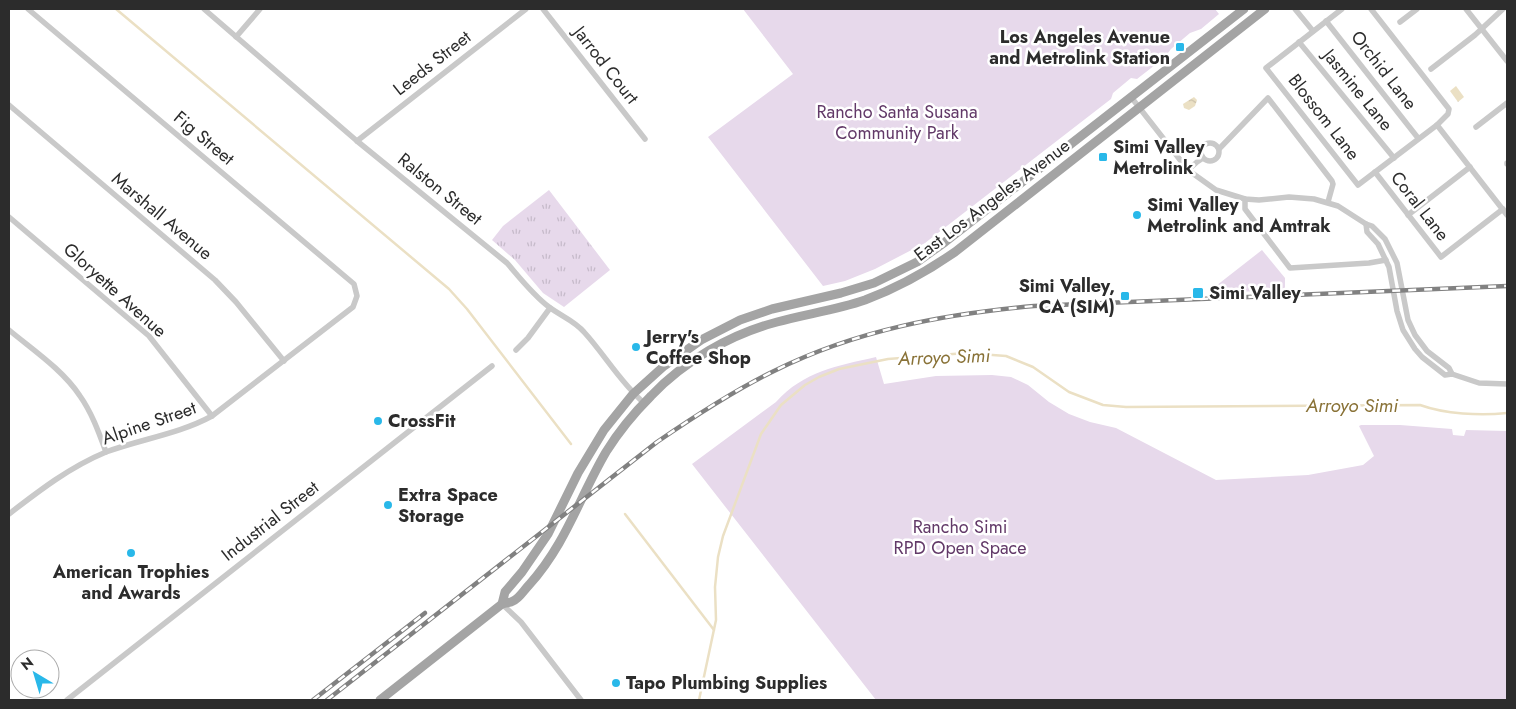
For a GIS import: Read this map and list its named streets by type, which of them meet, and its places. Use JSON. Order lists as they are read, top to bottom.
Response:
{
  "streets": {
    "main road": ["East Los Angeles Avenue"],
    "street": [
      "Leeds Street",
      "Jarrod Court",
      "Orchid Lane",
      "Jasmine Lane",
      "Blossom Lane",
      "Fig Street",
      "Ralston Street",
      "Coral Lane",
      "Marshall Avenue",
      "Gloryette Avenue",
      "Alpine Street",
      "Industrial Street"
    ]
  },
  "crossings": [
    ["Leeds Street", "Ralston Street"],
    ["Jasmine Lane", "Blossom Lane"],
    ["Blossom Lane", "Coral Lane"],
    ["Fig Street", "Alpine Street"],
    ["Ralston Street", "East Los Angeles Avenue"],
    ["Marshall Avenue", "Alpine Street"],
    ["Gloryette Avenue", "Alpine Street"]
  ],
  "water": ["Arroyo Simi"],
  "parks": ["Rancho Santa Susana Community Park", "Rancho Simi RPD Open Space"],
  "places": {
    "transit": [
      "Los Angeles Avenue and Metrolink Station",
      "Simi Valley Metrolink",
      "Simi Valley",
      "Simi Valley, CA (SIM)"
    ],
    "other": [
      "Simi Valley Metrolink and Amtrak",
      "Jerry's Coffee Shop",
      "CrossFit",
      "Extra Space Storage",
      "American Trophies and Awards",
      "Tapo Plumbing Supplies"
    ]
  },
  "north": "top left"
}
